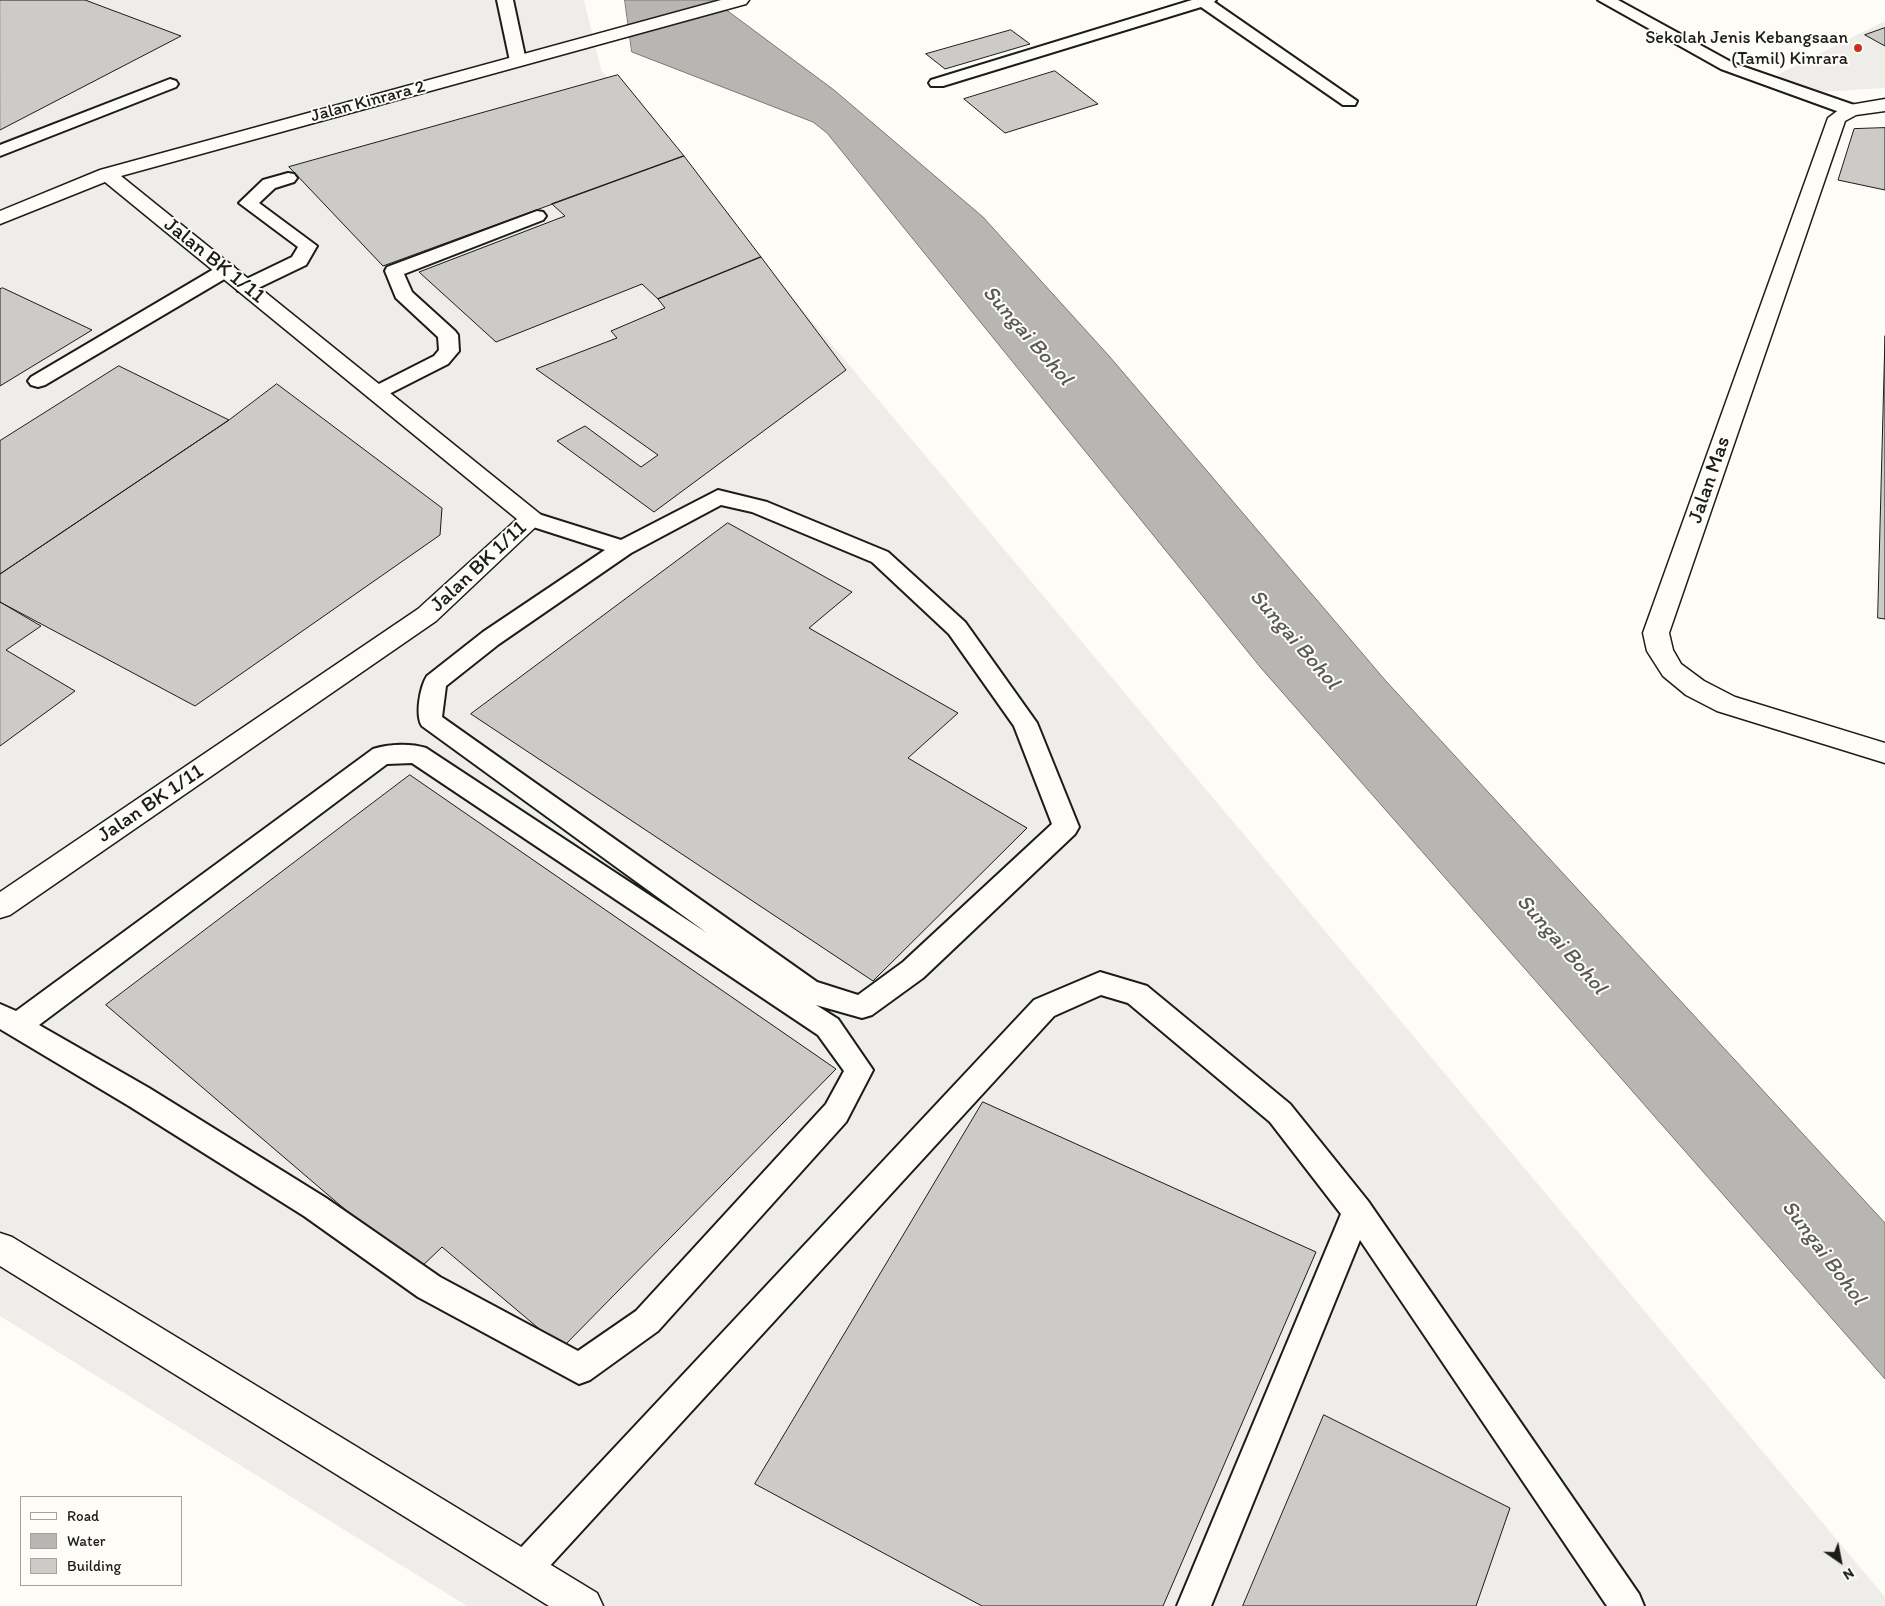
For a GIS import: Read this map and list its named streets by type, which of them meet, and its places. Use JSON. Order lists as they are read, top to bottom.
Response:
{
  "streets": {
    "street": ["Jalan Kinrara 2", "Jalan BK 1/11", "Jalan Mas"]
  },
  "crossings": [
    ["Jalan Kinrara 2", "Jalan BK 1/11"]
  ],
  "water": ["Sungai Bohol"],
  "places": ["Sekolah Jenis Kebangsaan (Tamil) Kinrara"],
  "legend": ["Road", "Water", "Building"],
  "north": "bottom right"
}
